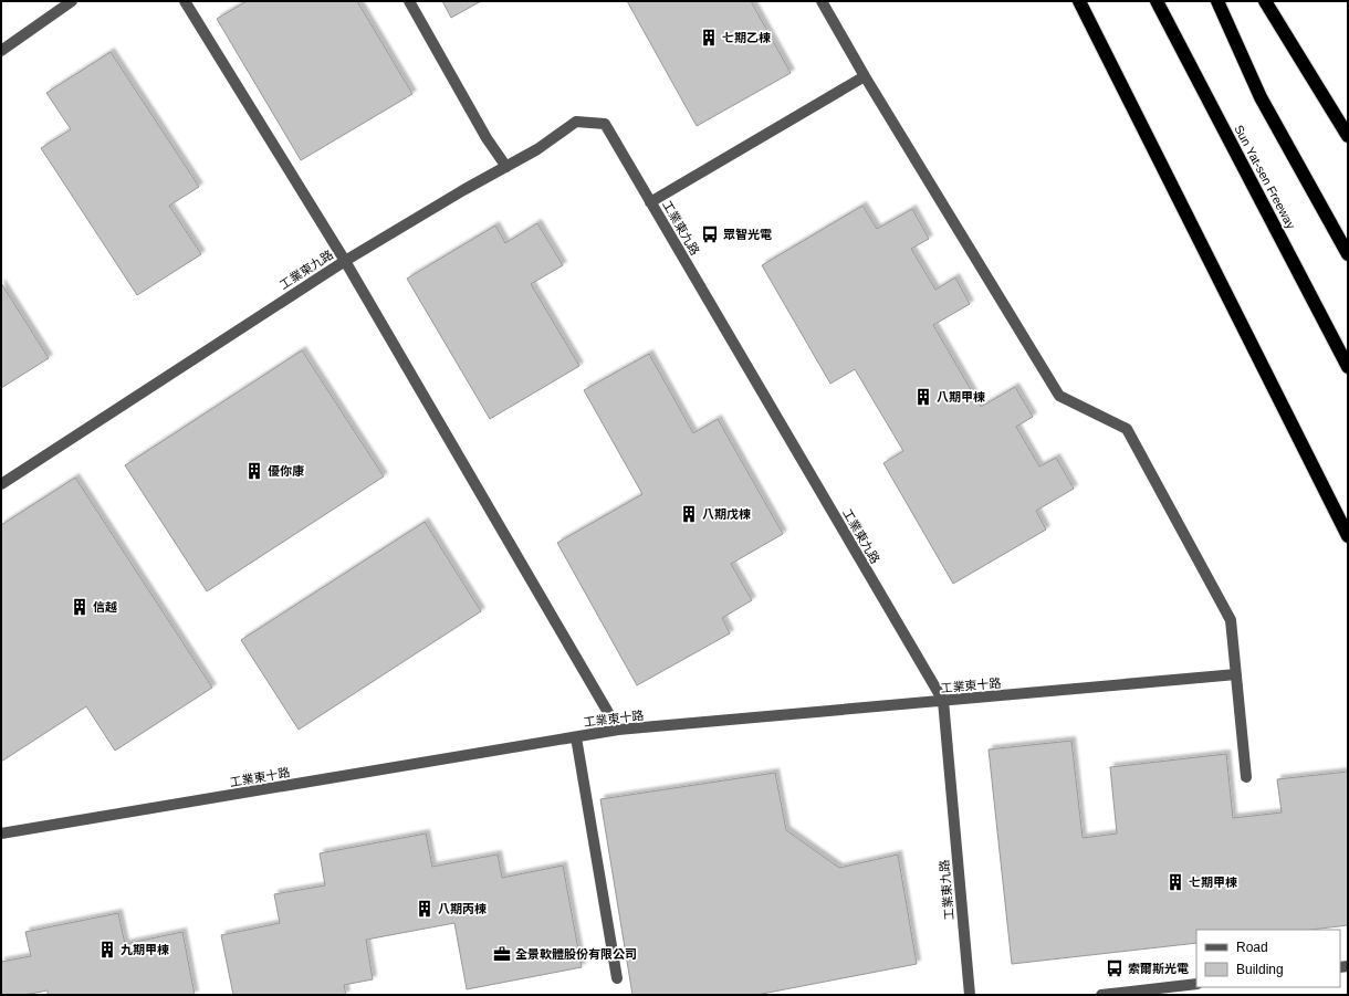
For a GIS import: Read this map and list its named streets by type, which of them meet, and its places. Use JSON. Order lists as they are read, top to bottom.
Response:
{
  "streets": {
    "highway": ["Sun Yat-sen Freeway"],
    "street": ["工業東九路", "工業東十路"]
  },
  "crossings": [
    ["工業東九路", "工業東十路"]
  ],
  "places": {
    "building": [
      "七期乙棟",
      "八期甲棟",
      "優你康",
      "八期戊棟",
      "信越",
      "七期甲棟",
      "八期丙棟",
      "九期甲棟"
    ],
    "bus stop": ["眾智光電", "索爾斯光電"],
    "office": ["全景軟體股份有限公司"]
  },
  "legend": ["Road", "Building"]
}
